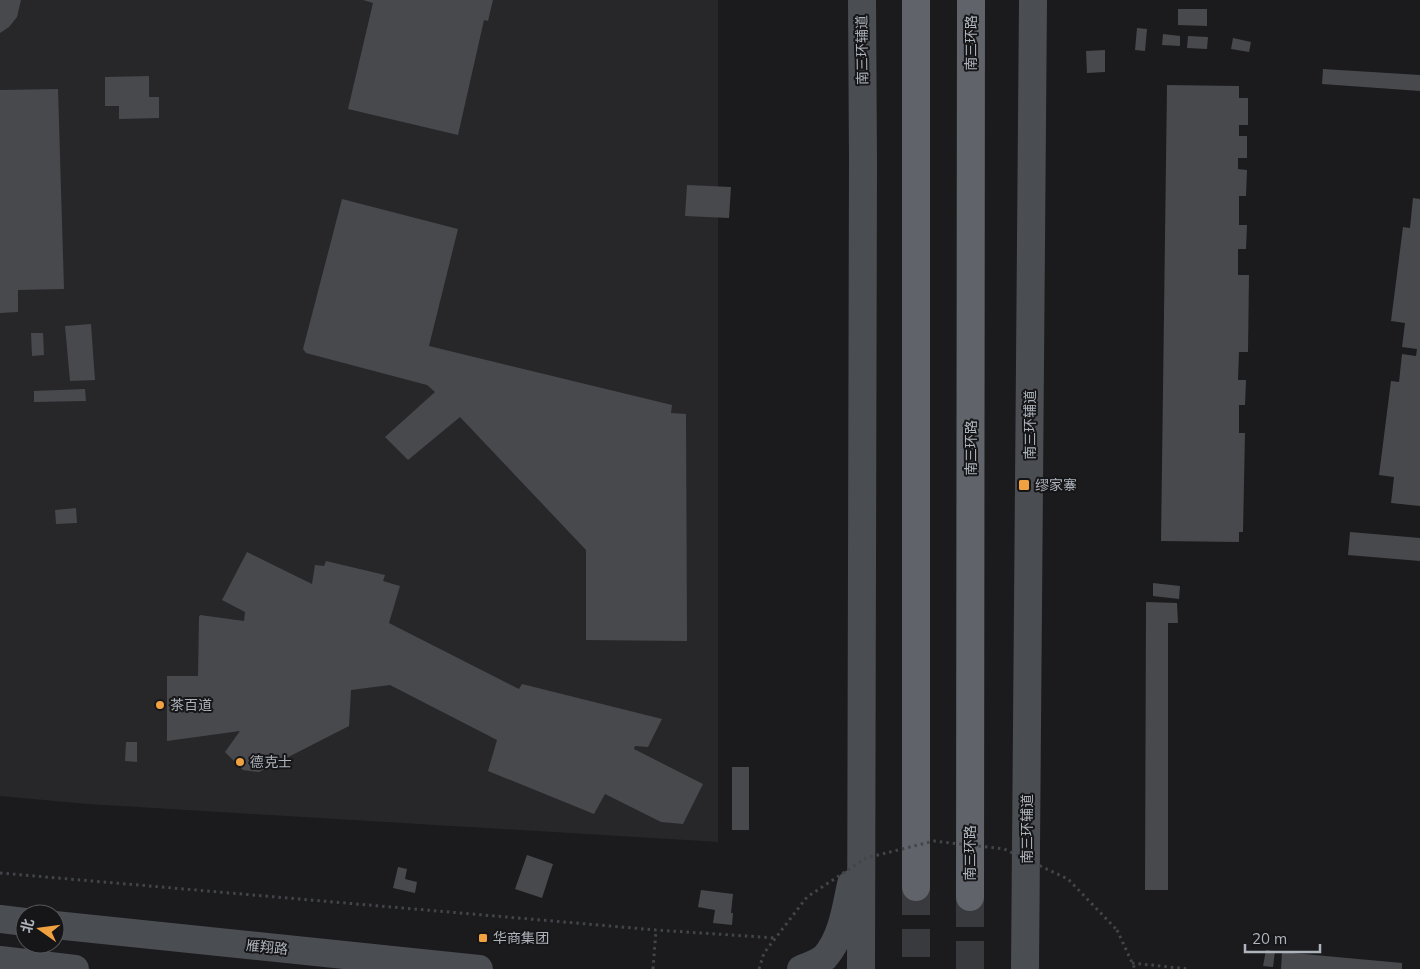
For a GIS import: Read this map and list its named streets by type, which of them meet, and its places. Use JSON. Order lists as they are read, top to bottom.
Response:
{
  "streets": {
    "highway": ["南三环路"],
    "main road": ["南三环辅道", "雁翔路"]
  },
  "places": {
    "transit": ["缪家寨", "华商集团"],
    "other": ["茶百道", "德克士"]
  },
  "scale_bar": "20 m",
  "north": "left"
}
